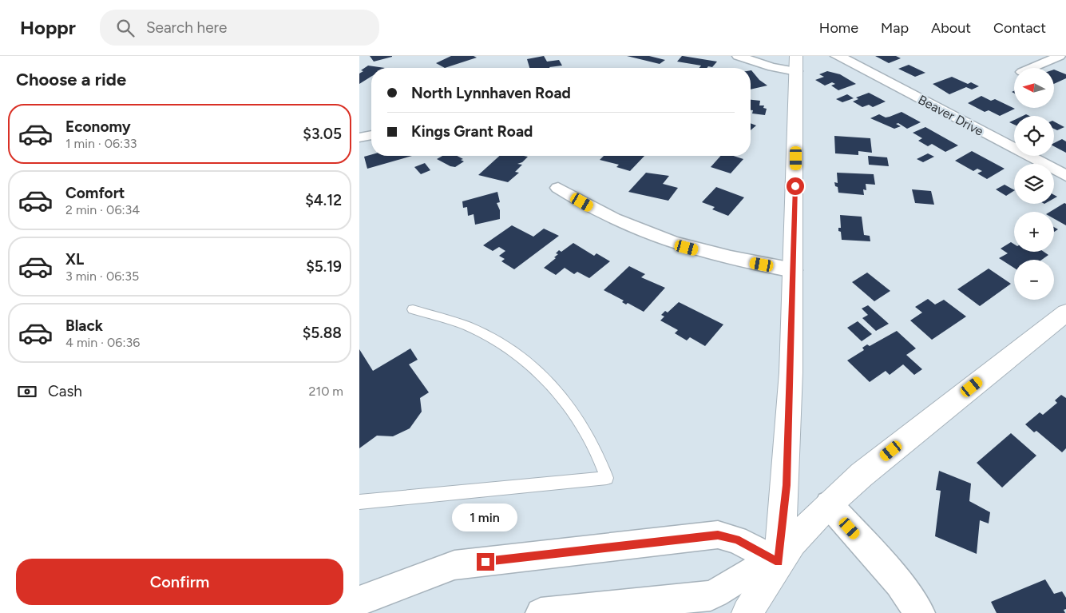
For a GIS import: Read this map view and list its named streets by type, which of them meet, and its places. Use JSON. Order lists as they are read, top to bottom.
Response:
{
  "streets": {
    "street": ["Beaver Drive"]
  },
  "north": "left",
  "page": {
    "header": "Hoppr",
    "search": "Search here",
    "nav": [
      "Home",
      "Map",
      "About",
      "Contact"
    ],
    "heading": "Choose a ride",
    "map_buttons": ["+", "−"],
    "banner": ["North Lynnhaven Road", "Kings Grant Road"],
    "list": [
      {
        "name": "Economy",
        "note": "1 min · 06:33",
        "value": "$3.05"
      },
      {
        "name": "Comfort",
        "note": "2 min · 06:34",
        "value": "$4.12"
      },
      {
        "name": "XL",
        "note": "3 min · 06:35",
        "value": "$5.19"
      },
      {
        "name": "Black",
        "note": "4 min · 06:36",
        "value": "$5.88"
      }
    ],
    "pay": ["Cash", "210 m"],
    "bubble": "1 min",
    "buttons": "Confirm"
  }
}
